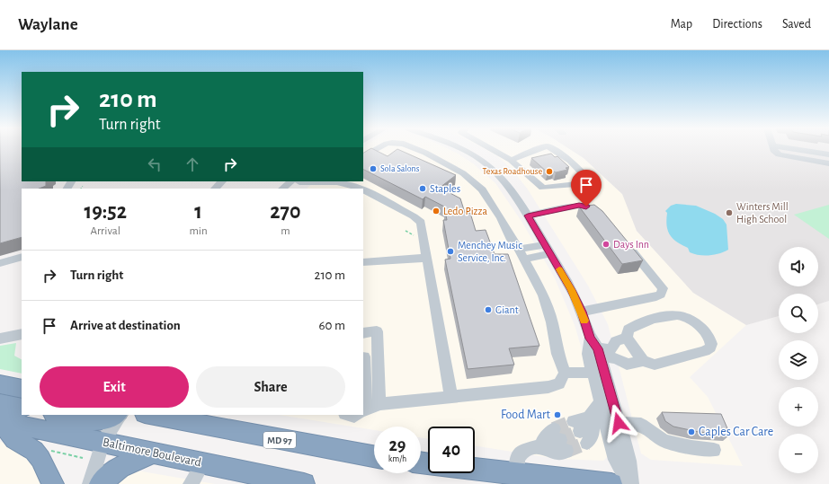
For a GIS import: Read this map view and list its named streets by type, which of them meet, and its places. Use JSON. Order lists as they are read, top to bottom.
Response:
{
  "streets": {
    "highway": ["MD 97", "Baltimore Boulevard"]
  },
  "places": [
    "Sola Salons",
    "Texas Roadhouse",
    "Staples",
    "Ledo Pizza",
    "Winters Mill High School",
    "Days Inn",
    "Menchey Music Service, Inc.",
    "Giant",
    "Food Mart",
    "Caples Car Care"
  ],
  "page": {
    "header": "Waylane",
    "nav": ["Map", "Directions", "Saved"],
    "turn": ["210 m", "Turn right"],
    "eta": [
      "19:52",
      "Arrival",
      "1",
      "min",
      "270",
      "m"
    ],
    "map_buttons": ["+", "−"],
    "list": [
      {
        "name": "Turn right",
        "value": "210 m"
      },
      {
        "name": "Arrive at destination",
        "value": "60 m"
      }
    ],
    "buttons": ["Exit", "Share"],
    "speed": "29 km/h",
    "limit": "40"
  }
}
